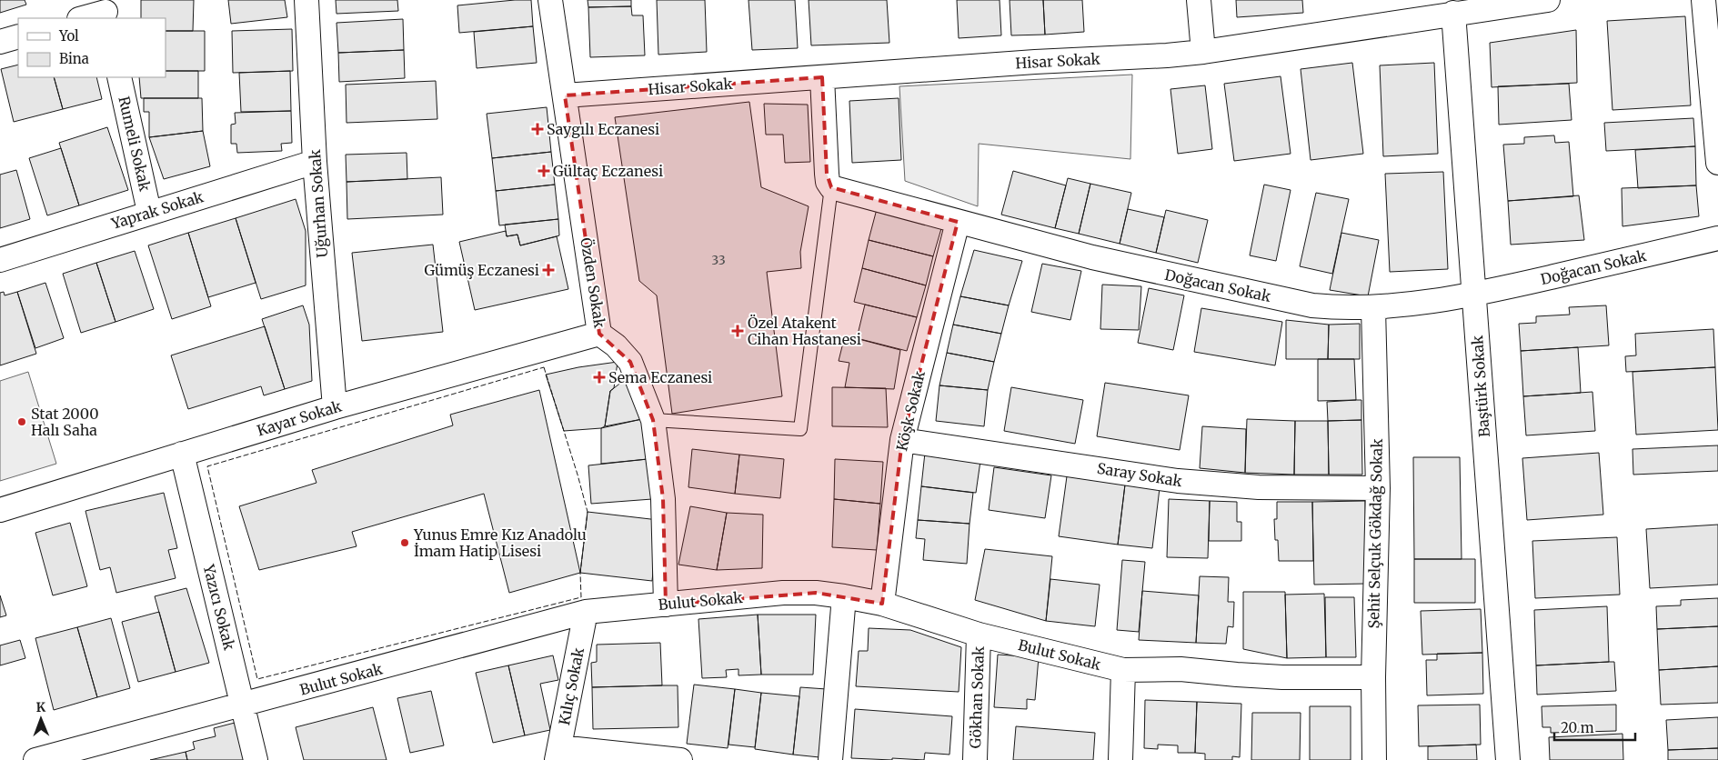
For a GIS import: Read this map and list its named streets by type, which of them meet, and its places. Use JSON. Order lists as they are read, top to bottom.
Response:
{
  "streets": {
    "street": [
      "Hisar Sokak",
      "Rumeli Sokak",
      "Uğurhan Sokak",
      "Yaprak Sokak",
      "Doğacan Sokak",
      "Özden Sokak",
      "Baştürk Sokak",
      "Köşk Sokak",
      "Kayar Sokak",
      "Saray Sokak",
      "Şehit Selçuk Gökdağ Sokak",
      "Bulut Sokak",
      "Yazıcı Sokak",
      "Kılıç Sokak",
      "Gökhan Sokak"
    ]
  },
  "crossings": [
    ["Hisar Sokak", "Özden Sokak"],
    ["Hisar Sokak", "Baştürk Sokak"],
    ["Rumeli Sokak", "Yaprak Sokak"],
    ["Uğurhan Sokak", "Yaprak Sokak"],
    ["Uğurhan Sokak", "Kayar Sokak"],
    ["Doğacan Sokak", "Baştürk Sokak"],
    ["Doğacan Sokak", "Köşk Sokak"],
    ["Doğacan Sokak", "Şehit Selçuk Gökdağ Sokak"],
    ["Özden Sokak", "Kayar Sokak"],
    ["Özden Sokak", "Bulut Sokak"],
    ["Köşk Sokak", "Saray Sokak"],
    ["Köşk Sokak", "Bulut Sokak"],
    ["Kayar Sokak", "Yazıcı Sokak"],
    ["Saray Sokak", "Şehit Selçuk Gökdağ Sokak"],
    ["Şehit Selçuk Gökdağ Sokak", "Bulut Sokak"],
    ["Bulut Sokak", "Yazıcı Sokak"],
    ["Bulut Sokak", "Kılıç Sokak"],
    ["Bulut Sokak", "Gökhan Sokak"]
  ],
  "places": {
    "health": [
      "Saygılı Eczanesi",
      "Gültaç Eczanesi",
      "Gümüş Eczanesi",
      "Özel Atakent Cihan Hastanesi",
      "Sema Eczanesi"
    ],
    "other": ["Stat 2000 Halı Saha", "Yunus Emre Kız Anadolu İmam Hatip Lisesi"]
  },
  "house_numbers": ["33"],
  "legend": ["Yol", "Bina"],
  "scale_bar": "20 m",
  "north": "top"
}
